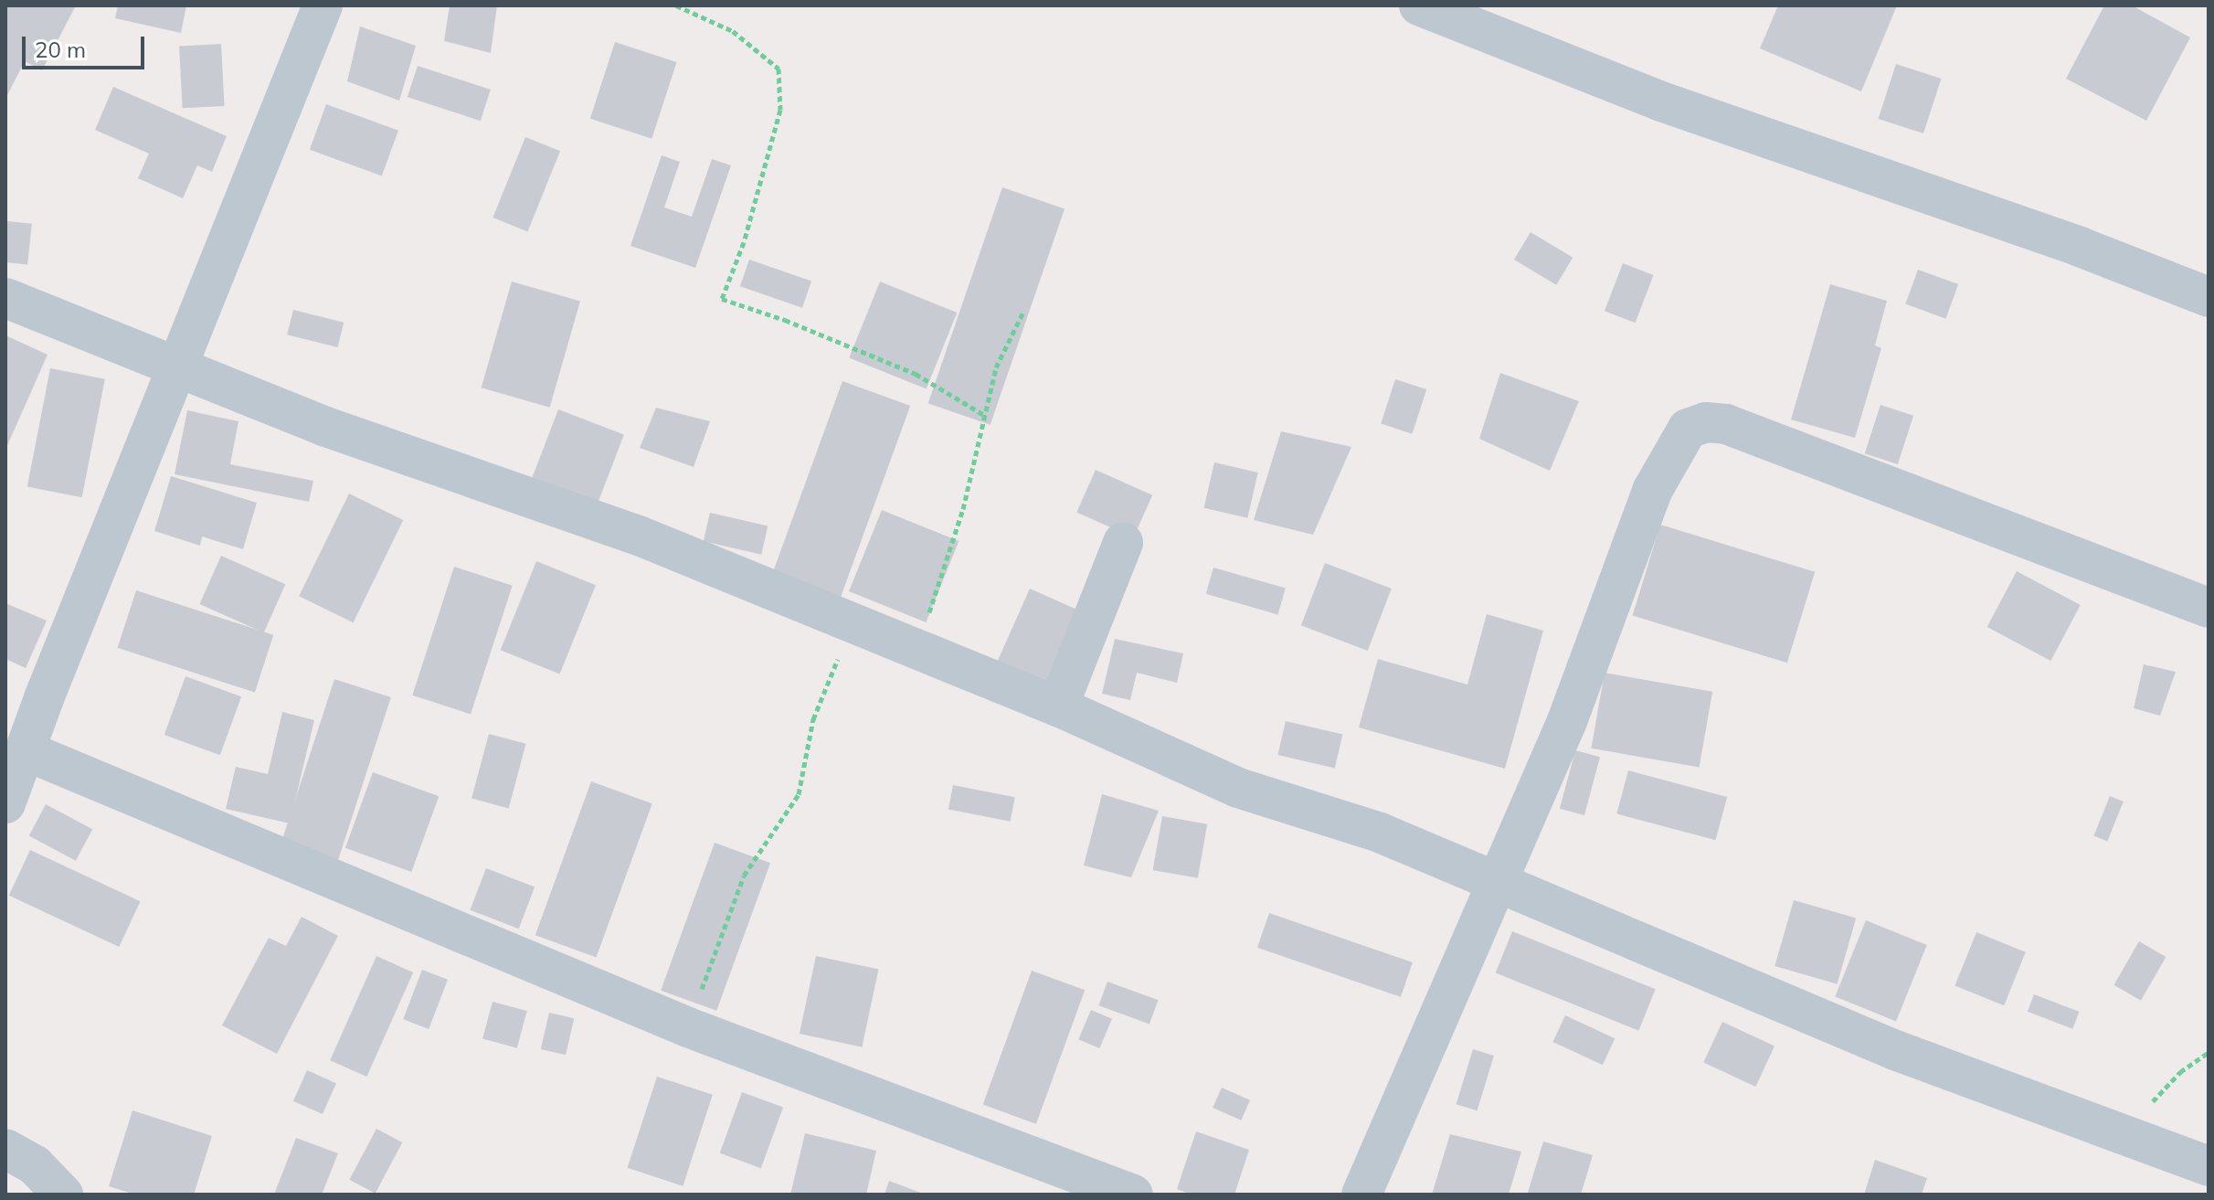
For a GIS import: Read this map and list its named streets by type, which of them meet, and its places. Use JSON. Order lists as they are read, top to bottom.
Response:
{
  "scale_bar": "20 m"
}
